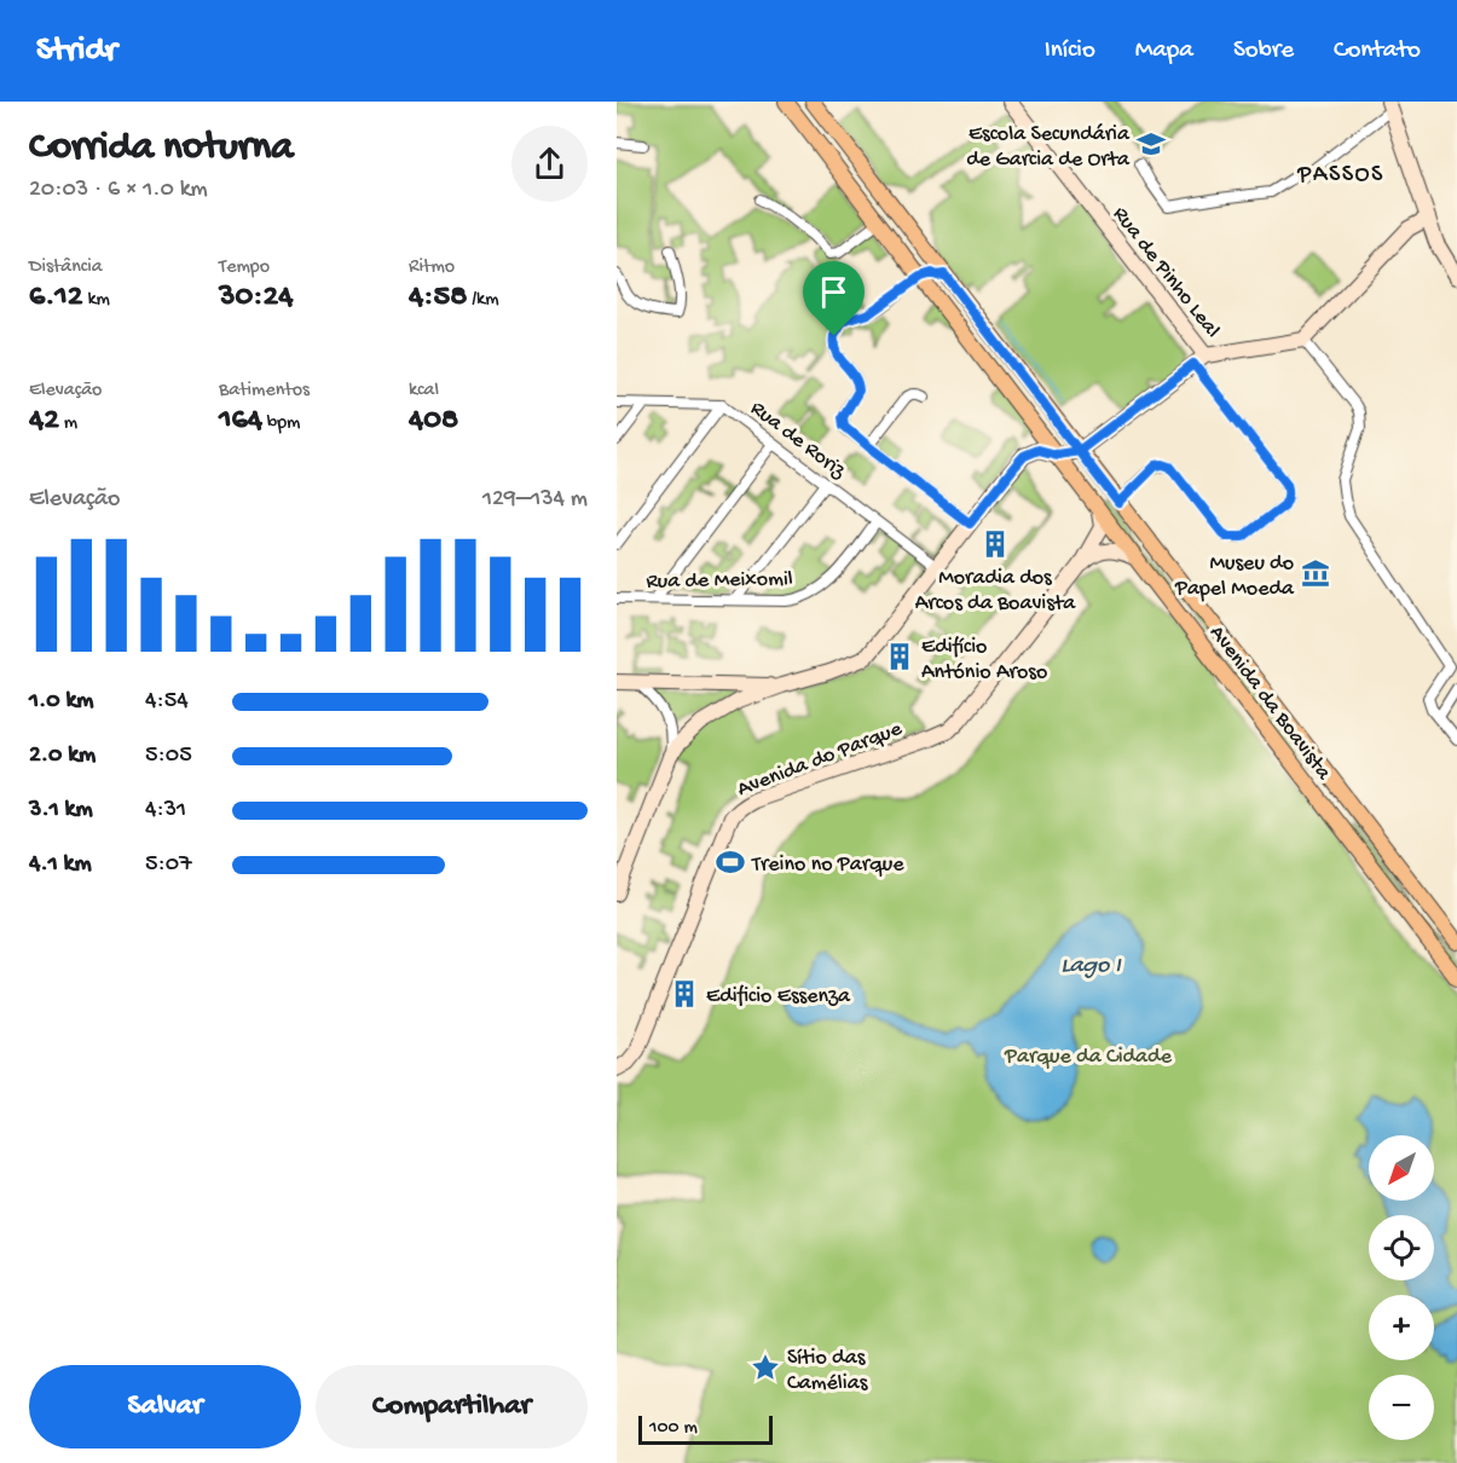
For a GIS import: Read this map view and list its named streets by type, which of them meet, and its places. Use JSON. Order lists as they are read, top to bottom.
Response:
{
  "streets": {
    "main road": ["Avenida da Boavista"],
    "street": [
      "Rua de Pinho Leal",
      "Rua de Roriz",
      "Rua de Meixomil",
      "Avenida do Parque"
    ]
  },
  "crossings": [
    ["Rua de Roriz", "Rua de Meixomil"],
    ["Avenida da Boavista", "Avenida do Parque"]
  ],
  "districts": ["PASSOS"],
  "water": ["Lago I"],
  "parks": ["Parque da Cidade"],
  "places": {
    "school or university": ["Escola Secundária de Garcia de Orta"],
    "building": ["Moradia dos Arcos da Boavista", "Edifício António Aroso", "Edificio Essenza"],
    "museum": ["Museu do Papel Moeda"],
    "sports": ["Treino no Parque"],
    "place": ["Sítio das Camélias"]
  },
  "scale_bar": "100 m",
  "north": "bottom left",
  "page": {
    "header": "Stridr",
    "nav": [
      "Início",
      "Mapa",
      "Sobre",
      "Contato"
    ],
    "heading": ["Corrida noturna", "20:03 · 6 × 1.0 km"],
    "stats": [
      ["Distância", "6.12 km"],
      ["Tempo", "30:24"],
      ["Ritmo", "4:58 /km"],
      ["Elevação", "42 m"],
      ["Batimentos", "164 bpm"],
      ["kcal", "408"]
    ],
    "chart": ["Elevação", "129–134 m"],
    "list": [
      {
        "name": "1.0 km",
        "note": "4:54"
      },
      {
        "name": "2.0 km",
        "note": "5:05"
      },
      {
        "name": "3.1 km",
        "note": "4:31"
      },
      {
        "name": "4.1 km",
        "note": "5:07"
      }
    ],
    "map_buttons": ["+", "−"],
    "buttons": ["Salvar", "Compartilhar"],
    "scale": "100 m"
  }
}
